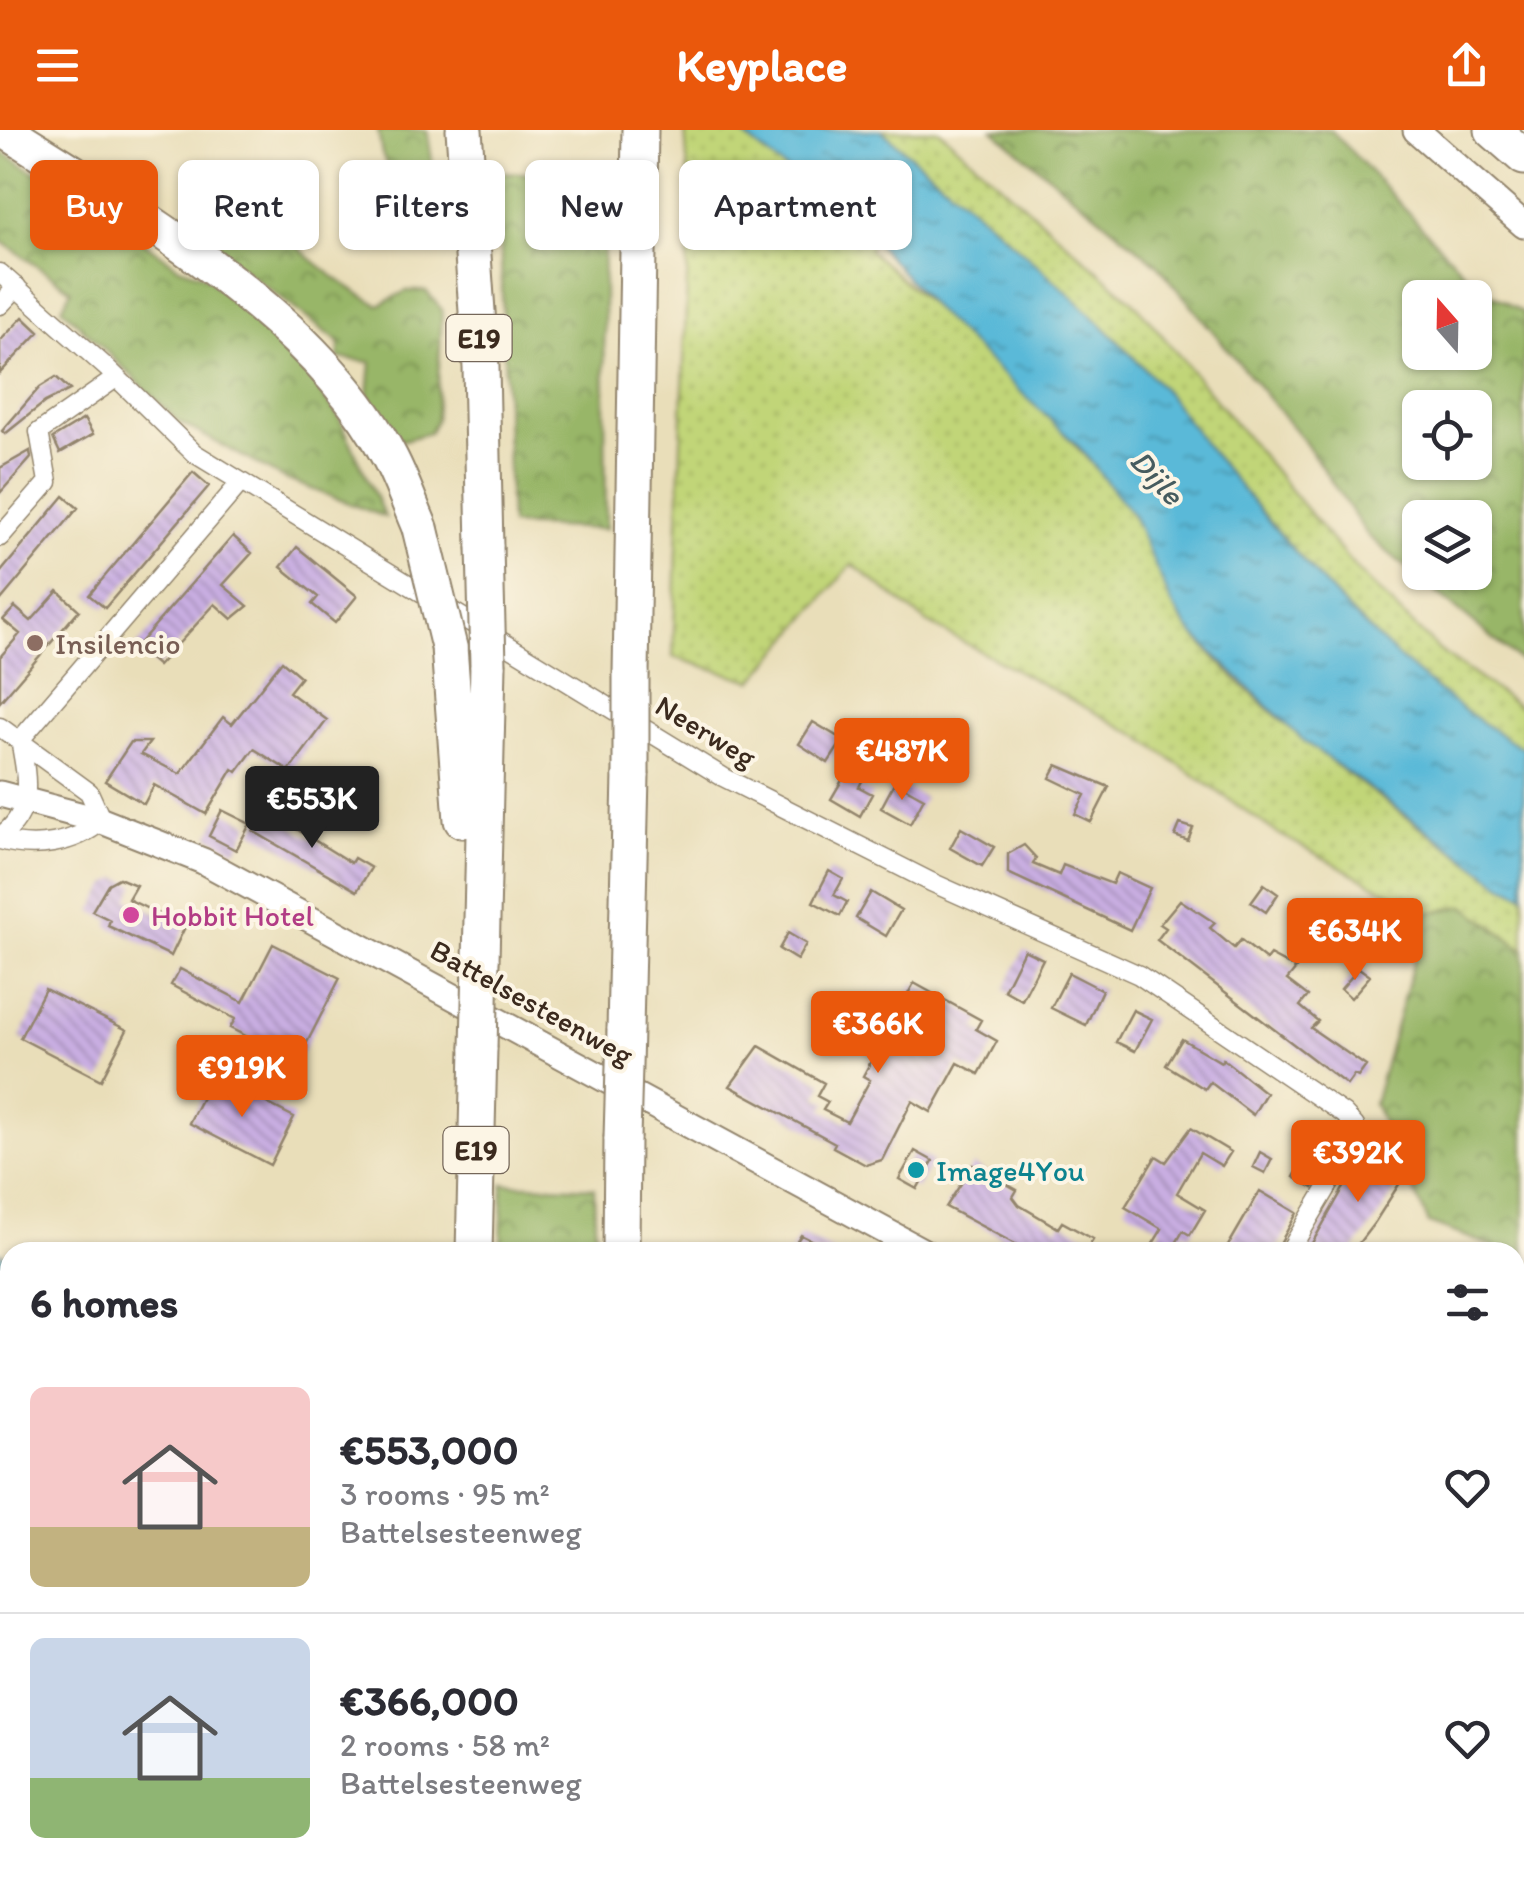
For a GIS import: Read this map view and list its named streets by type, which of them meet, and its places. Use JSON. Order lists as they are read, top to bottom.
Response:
{
  "streets": {
    "highway": ["E19"],
    "main road": ["Battelsesteenweg"],
    "street": ["Neerweg"]
  },
  "water": ["Dijle"],
  "places": ["Insilencio", "Hobbit Hotel", "Image4You"],
  "north": "top",
  "page": {
    "header": "Keyplace",
    "chip": [
      "Buy",
      "Rent",
      "Filters",
      "New",
      "Apartment"
    ],
    "price": [
      "€487K",
      "€553K",
      "€634K",
      "€366K",
      "€919K",
      "€392K"
    ],
    "heading": "6 homes",
    "list": [
      {
        "name": "€553,000",
        "note": "3 rooms · 95 m² · Battelsesteenweg"
      },
      {
        "name": "€366,000",
        "note": "2 rooms · 58 m² · Battelsesteenweg"
      }
    ]
  }
}
